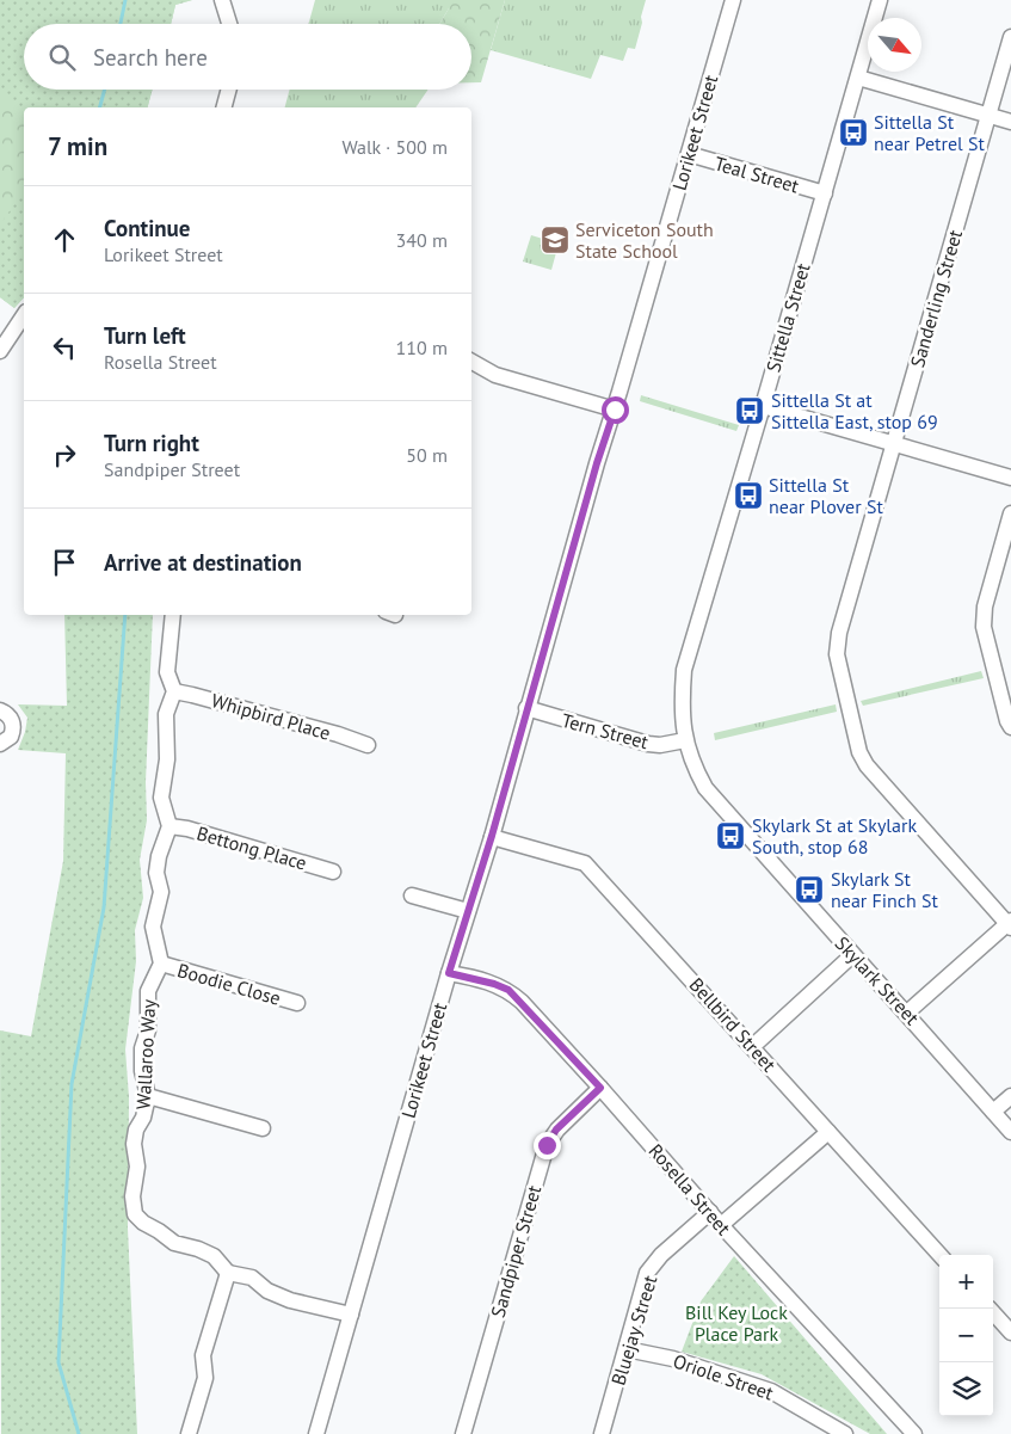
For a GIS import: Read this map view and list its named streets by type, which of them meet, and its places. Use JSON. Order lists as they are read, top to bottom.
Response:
{
  "streets": {
    "street": [
      "Lorikeet Street",
      "Teal Street",
      "Sanderling Street",
      "Sittella Street",
      "Whipbird Place",
      "Tern Street",
      "Bettong Place",
      "Skylark Street",
      "Boodie Close",
      "Bellbird Street",
      "Wallaroo Way",
      "Rosella Street",
      "Sandpiper Street",
      "Bluejay Street",
      "Oriole Street"
    ]
  },
  "crossings": [
    ["Lorikeet Street", "Teal Street"],
    ["Lorikeet Street", "Tern Street"],
    ["Lorikeet Street", "Bellbird Street"],
    ["Lorikeet Street", "Rosella Street"],
    ["Teal Street", "Sittella Street"],
    ["Sittella Street", "Tern Street"],
    ["Sittella Street", "Skylark Street"],
    ["Tern Street", "Skylark Street"],
    ["Boodie Close", "Wallaroo Way"],
    ["Rosella Street", "Sandpiper Street"],
    ["Rosella Street", "Bluejay Street"],
    ["Bluejay Street", "Oriole Street"]
  ],
  "parks": ["Bill Key Lock Place Park"],
  "places": {
    "bus stop": [
      "Sittella St near Petrel St",
      "Sittella St at Sittella East, stop 69",
      "Sittella St near Plover St",
      "Skylark St at Skylark South, stop 68",
      "Skylark St near Finch St"
    ],
    "school or university": ["Serviceton South State School"]
  },
  "north": "bottom right",
  "page": {
    "search": "Search here",
    "heading": ["7 min", "Walk · 500 m"],
    "list": [
      ["Continue", "Lorikeet Street", "340 m"],
      ["Turn left", "Rosella Street", "110 m"],
      ["Turn right", "Sandpiper Street", "50 m"],
      "Arrive at destination"
    ],
    "map_buttons": ["+", "−"]
  }
}
